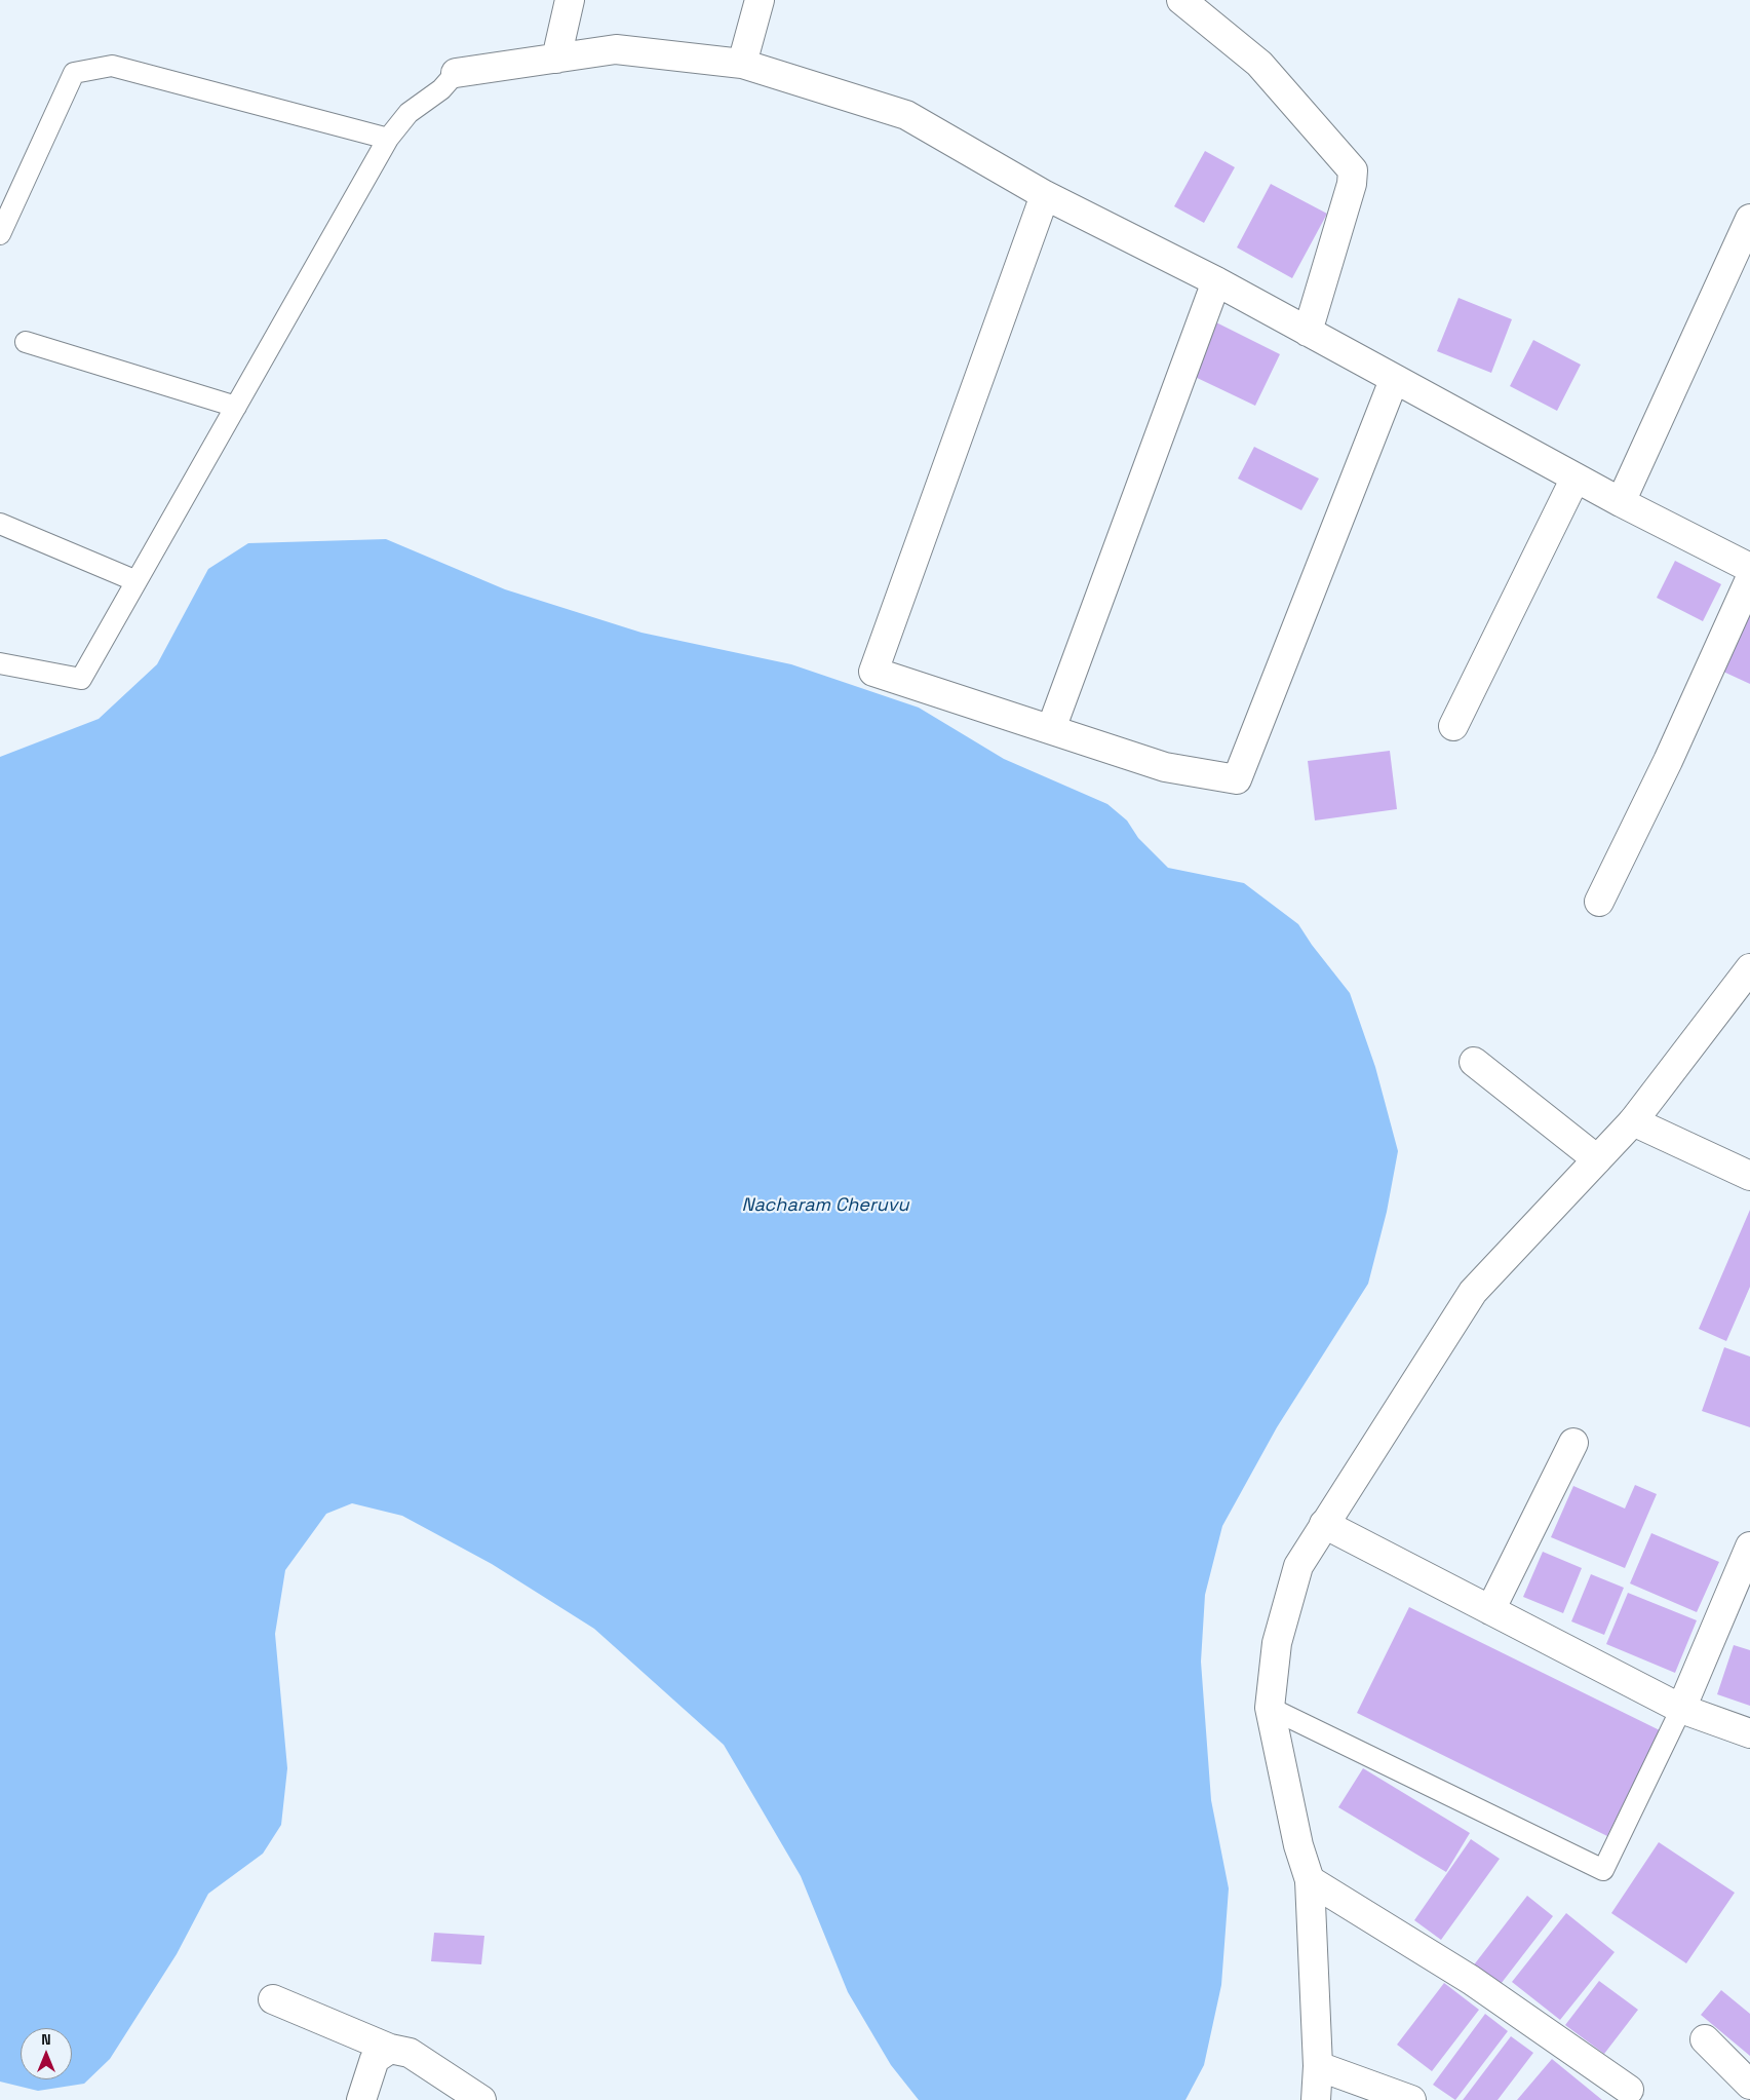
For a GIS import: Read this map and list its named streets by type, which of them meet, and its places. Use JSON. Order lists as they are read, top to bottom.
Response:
{
  "water": ["Nacharam Cheruvu"],
  "north": "top"
}
